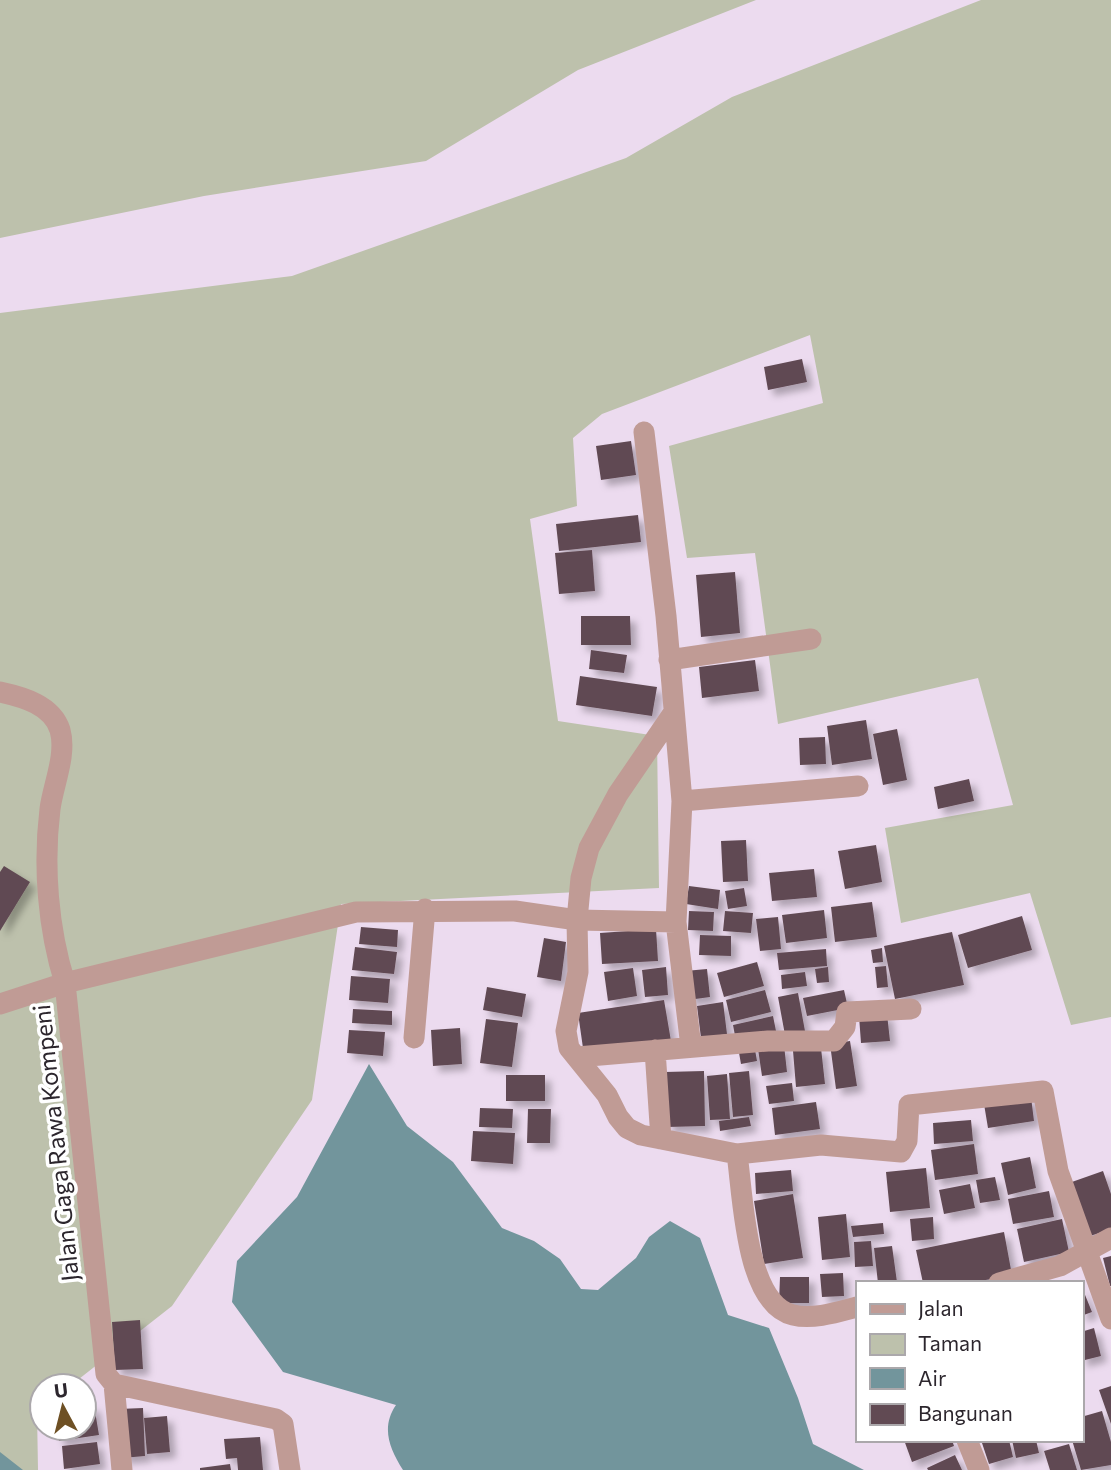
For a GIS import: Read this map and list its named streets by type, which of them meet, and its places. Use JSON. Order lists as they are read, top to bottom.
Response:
{
  "streets": {
    "street": ["Jalan Gaga Rawa Kompeni"]
  },
  "legend": [
    "Jalan",
    "Taman",
    "Air",
    "Bangunan"
  ],
  "north": "top"
}
